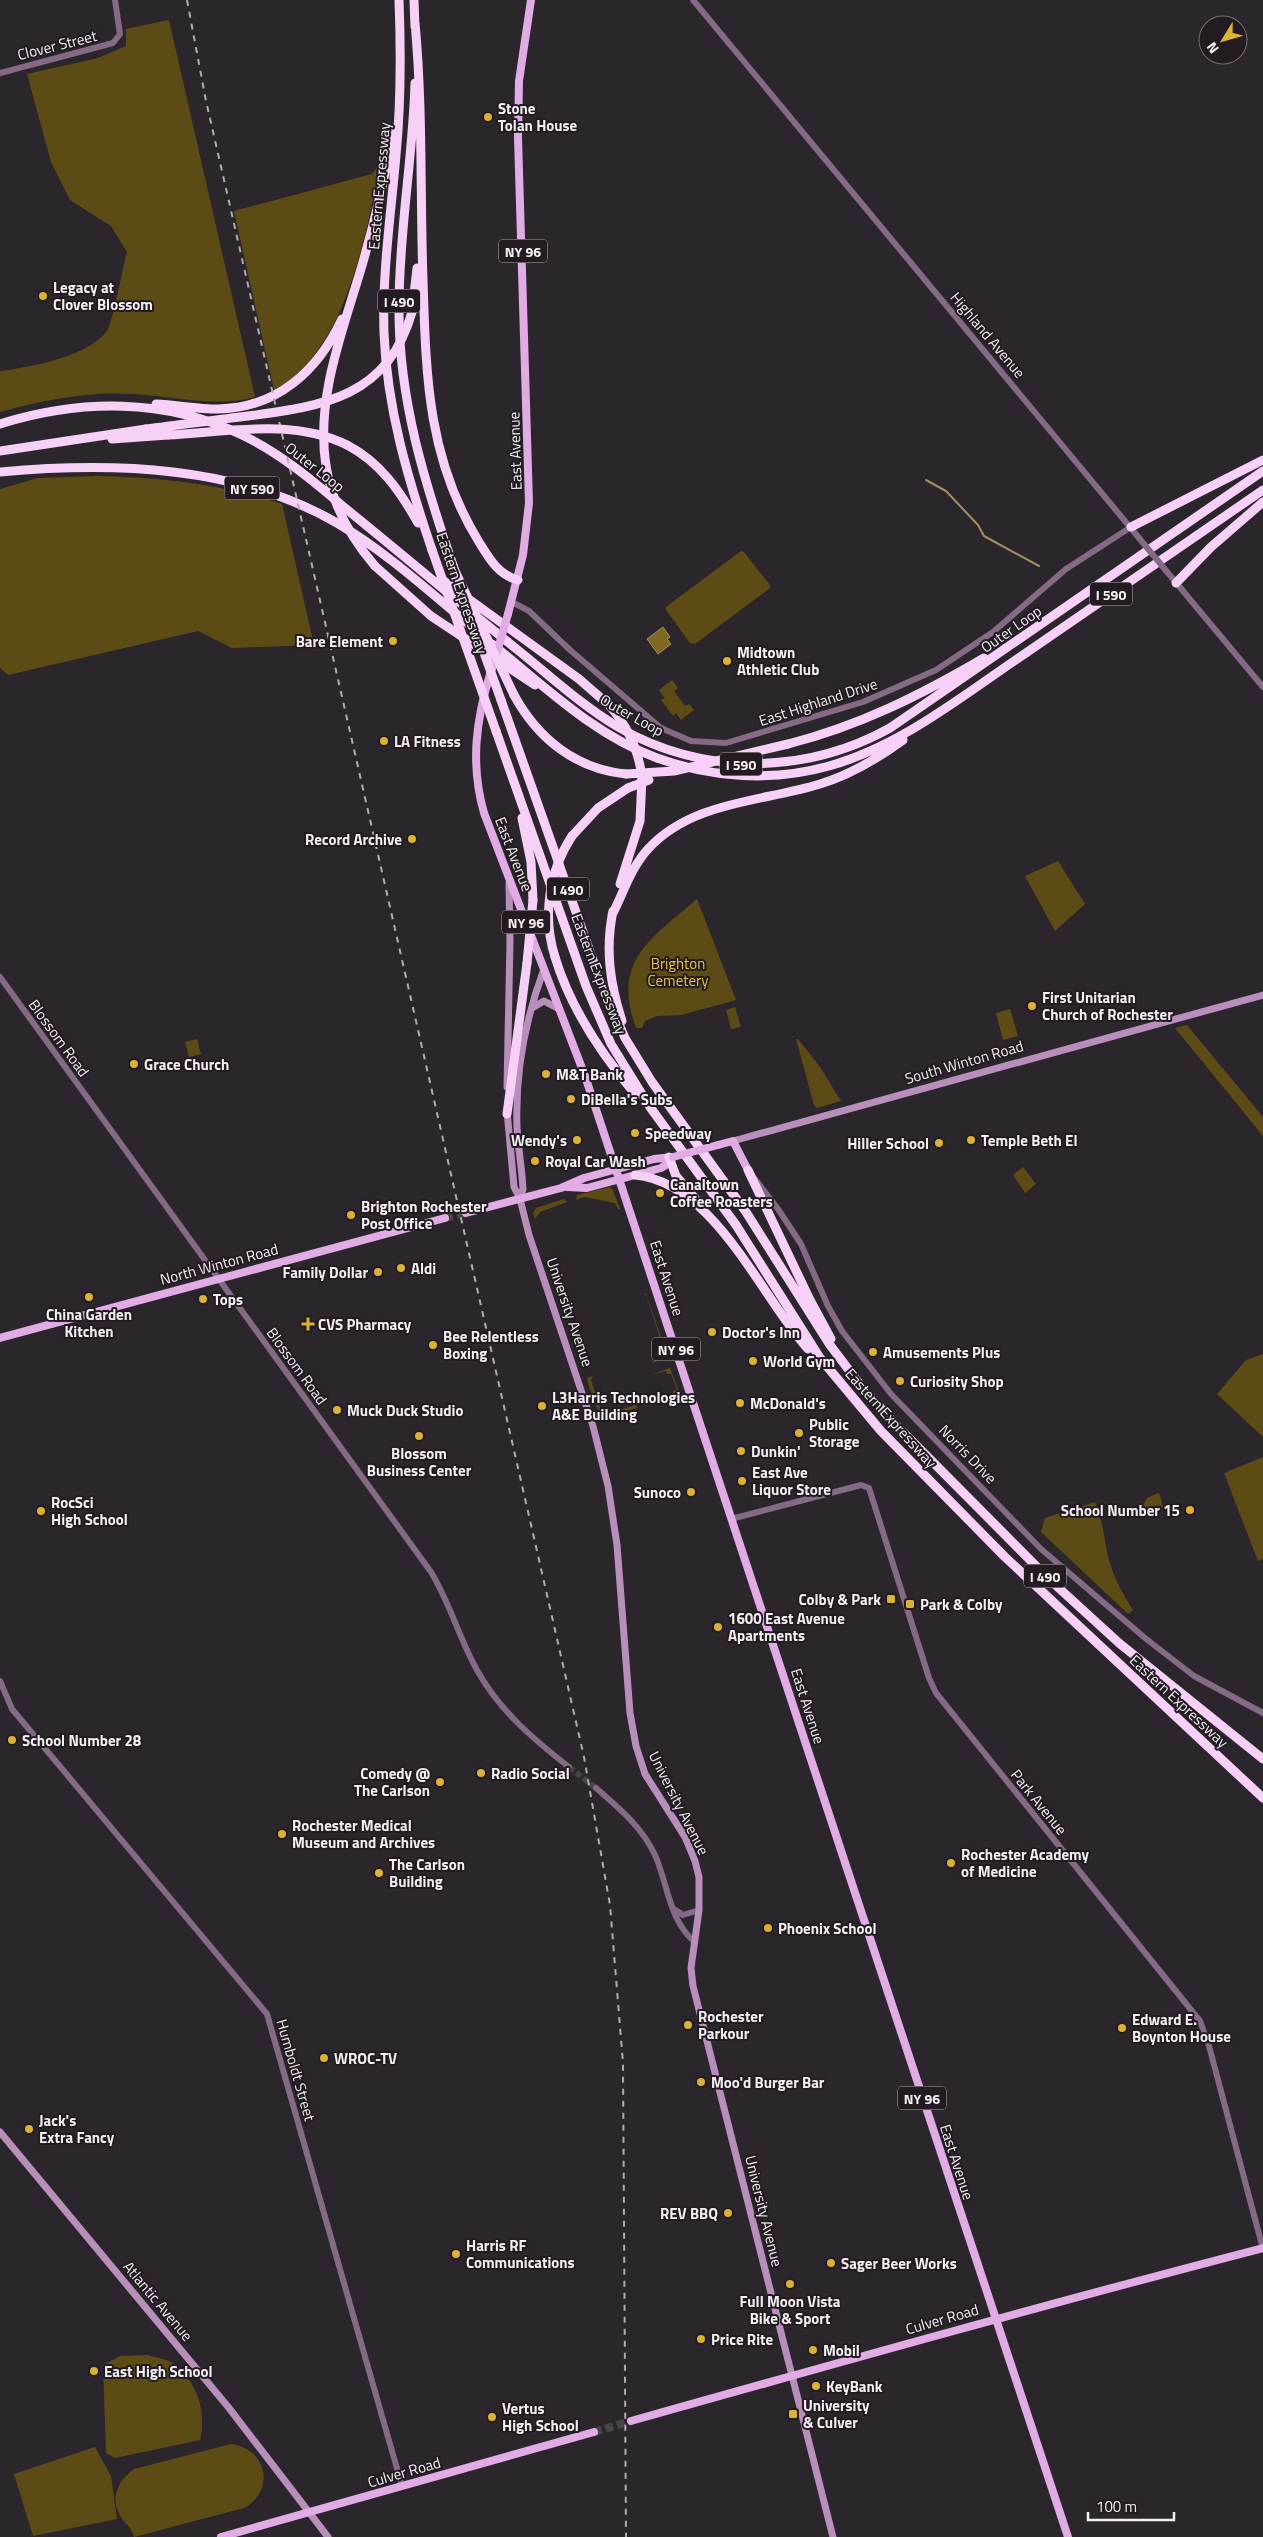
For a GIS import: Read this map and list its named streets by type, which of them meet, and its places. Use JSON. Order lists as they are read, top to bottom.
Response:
{
  "streets": {
    "highway": [
      "Eastern Expressway",
      "I 490",
      "Outer Loop",
      "NY 590",
      "I 590"
    ],
    "main road": [
      "NY 96",
      "East Avenue",
      "South Winton Road",
      "North Winton Road",
      "University Avenue",
      "Norris Drive",
      "Atlantic Avenue",
      "Culver Road"
    ],
    "street": [
      "Clover Street",
      "Highland Avenue",
      "East Highland Drive",
      "Blossom Road",
      "Park Avenue",
      "Humboldt Street"
    ]
  },
  "crossings": [
    ["Highland Avenue", "East Highland Drive"],
    ["East Avenue", "East Highland Drive"],
    ["East Avenue", "South Winton Road"],
    ["East Avenue", "University Avenue"],
    ["East Avenue", "Park Avenue"],
    ["East Avenue", "Culver Road"],
    ["Blossom Road", "North Winton Road"],
    ["South Winton Road", "University Avenue"],
    ["South Winton Road", "Norris Drive"],
    ["University Avenue", "Culver Road"],
    ["Park Avenue", "Culver Road"],
    ["Humboldt Street", "Culver Road"],
    ["Atlantic Avenue", "Culver Road"]
  ],
  "parks": ["Brighton Cemetery"],
  "places": {
    "other": [
      "Stone Tolan House",
      "Legacy at Clover Blossom",
      "Bare Element",
      "Midtown Athletic Club",
      "LA Fitness",
      "Record Archive",
      "First Unitarian Church of Rochester",
      "Grace Church",
      "M&T Bank",
      "DiBella's Subs",
      "Speedway",
      "Wendy's",
      "Temple Beth El",
      "Hiller School",
      "Royal Car Wash",
      "Canaltown Coffee Roasters",
      "Brighton Rochester Post Office",
      "Aldi",
      "Family Dollar",
      "China Garden Kitchen",
      "Tops",
      "Doctor's Inn",
      "Bee Relentless Boxing",
      "Amusements Plus",
      "World Gym",
      "Curiosity Shop",
      "McDonald's",
      "L3Harris Technologies A&E Building",
      "Muck Duck Studio",
      "Public Storage",
      "Blossom Business Center",
      "Dunkin'",
      "East Ave Liquor Store",
      "Sunoco",
      "School Number 15",
      "RocSci High School",
      "1600 East Avenue Apartments",
      "School Number 28",
      "Radio Social",
      "Comedy @ The Carlson",
      "Rochester Medical Museum and Archives",
      "Rochester Academy of Medicine",
      "The Carlson Building",
      "Phoenix School",
      "Rochester Parkour",
      "Edward E. Boynton House",
      "WROC-TV",
      "Moo'd Burger Bar",
      "Jack's Extra Fancy",
      "REV BBQ",
      "Harris RF Communications",
      "Sager Beer Works",
      "Full Moon Vista Bike & Sport",
      "Price Rite",
      "Mobil",
      "East High School",
      "KeyBank",
      "Vertus High School"
    ],
    "health": ["CVS Pharmacy"],
    "transit": ["Colby & Park", "Park & Colby", "University & Culver"]
  },
  "scale_bar": "100 m",
  "north": "bottom left"
}
